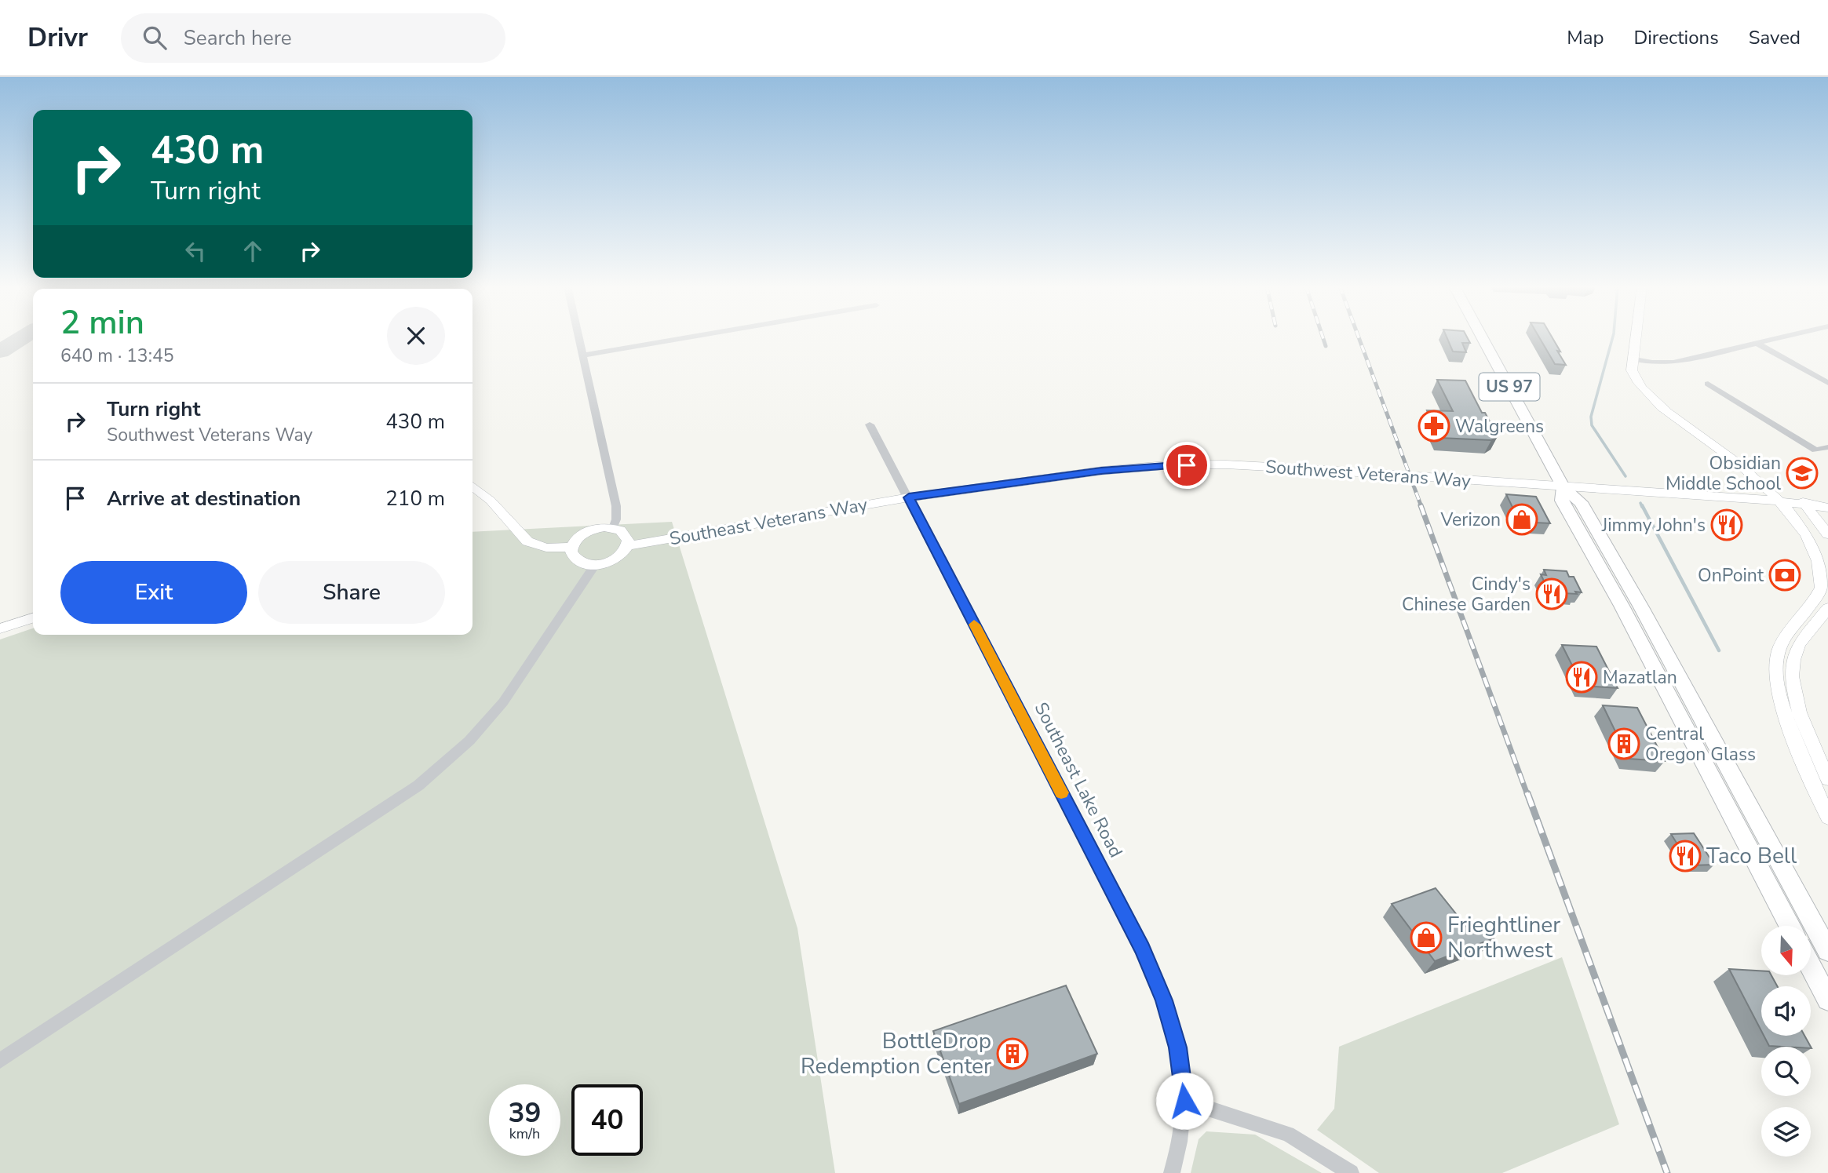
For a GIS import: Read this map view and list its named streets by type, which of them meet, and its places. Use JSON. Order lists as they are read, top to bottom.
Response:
{
  "streets": {
    "highway": ["US 97"],
    "main road": ["Southwest Veterans Way", "Southeast Veterans Way"],
    "street": ["Southeast Lake Road"]
  },
  "crossings": [
    ["US 97", "Southwest Veterans Way"],
    ["Southwest Veterans Way", "Southeast Veterans Way"],
    ["Southwest Veterans Way", "Southeast Lake Road"],
    ["Southeast Veterans Way", "Southeast Lake Road"]
  ],
  "places": {
    "pharmacy": ["Walgreens"],
    "school or university": ["Obsidian Middle School"],
    "shop": ["Verizon", "Frieghtliner Northwest"],
    "restaurant": [
      "Jimmy John's",
      "Cindy's Chinese Garden",
      "Mazatlan",
      "Taco Bell"
    ],
    "bank": ["OnPoint"],
    "building": ["Central Oregon Glass", "BottleDrop Redemption Center"]
  },
  "north": "bottom",
  "page": {
    "header": "Drivr",
    "search": "Search here",
    "nav": ["Map", "Directions", "Saved"],
    "turn": ["430 m", "Turn right"],
    "heading": ["2 min", "640 m · 13:45"],
    "list": [
      {
        "name": "Turn right",
        "note": "Southwest Veterans Way",
        "value": "430 m"
      },
      {
        "name": "Arrive at destination",
        "value": "210 m"
      }
    ],
    "buttons": ["Exit", "Share"],
    "speed": "39 km/h",
    "limit": "40"
  }
}
